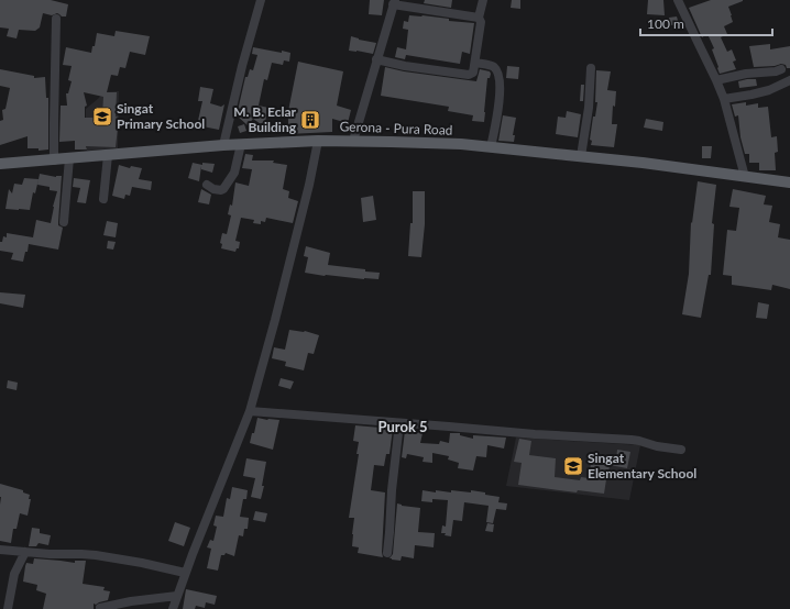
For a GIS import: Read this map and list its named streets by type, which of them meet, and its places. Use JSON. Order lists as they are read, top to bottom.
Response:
{
  "streets": {
    "main road": ["Gerona - Pura Road"]
  },
  "districts": ["Purok 5"],
  "places": {
    "school or university": ["Singat Primary School", "Singat Elementary School"],
    "building": ["M. B. Eclar Building"]
  },
  "scale_bar": "100 m"
}
